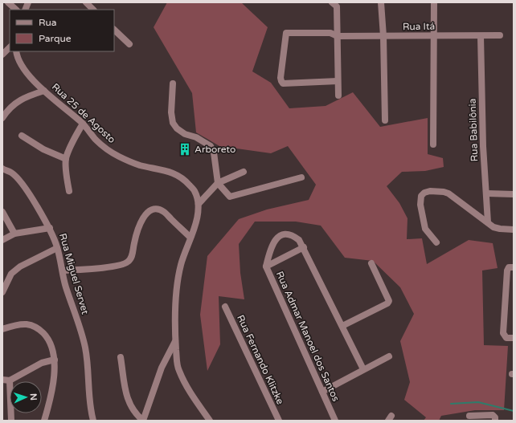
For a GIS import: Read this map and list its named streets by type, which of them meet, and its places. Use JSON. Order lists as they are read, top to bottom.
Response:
{
  "streets": {
    "street": [
      "Rua Itá",
      "Rua 25 de Agosto",
      "Rua Babilônia",
      "Rua Miguel Servet",
      "Rua Admar Manoel dos Santos",
      "Rua Fernando Klitzke"
    ]
  },
  "crossings": [
    ["Rua Itá", "Rua Babilônia"]
  ],
  "places": {
    "building": ["Arboreto"]
  },
  "legend": ["Rua", "Parque"],
  "north": "right"
}
